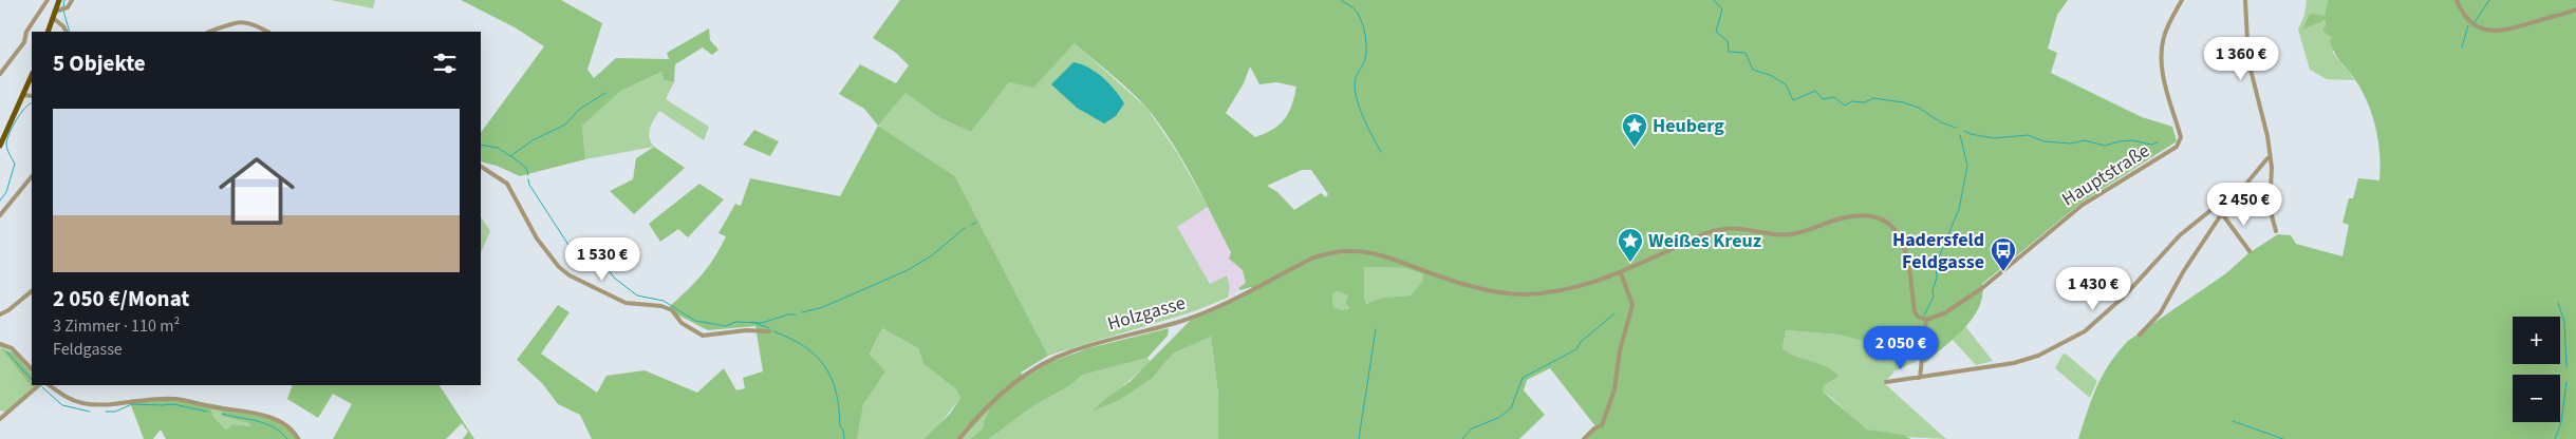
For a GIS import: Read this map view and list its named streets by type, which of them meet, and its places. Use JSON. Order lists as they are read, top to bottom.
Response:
{
  "streets": {
    "street": ["Hauptstraße", "Holzgasse"]
  },
  "crossings": [
    ["Hauptstraße", "Holzgasse"]
  ],
  "places": {
    "place": ["Heuberg", "Weißes Kreuz"],
    "bus stop": ["Hadersfeld Feldgasse"]
  },
  "page": {
    "heading": "5 Objekte",
    "price": [
      "1 360 €",
      "2 450 €",
      "1 530 €",
      "1 430 €",
      "2 050 €"
    ],
    "list": [
      {
        "name": "2 050 €/Monat",
        "note": "3 Zimmer · 110 m² · Feldgasse"
      }
    ],
    "map_buttons": ["+", "−"]
  }
}
